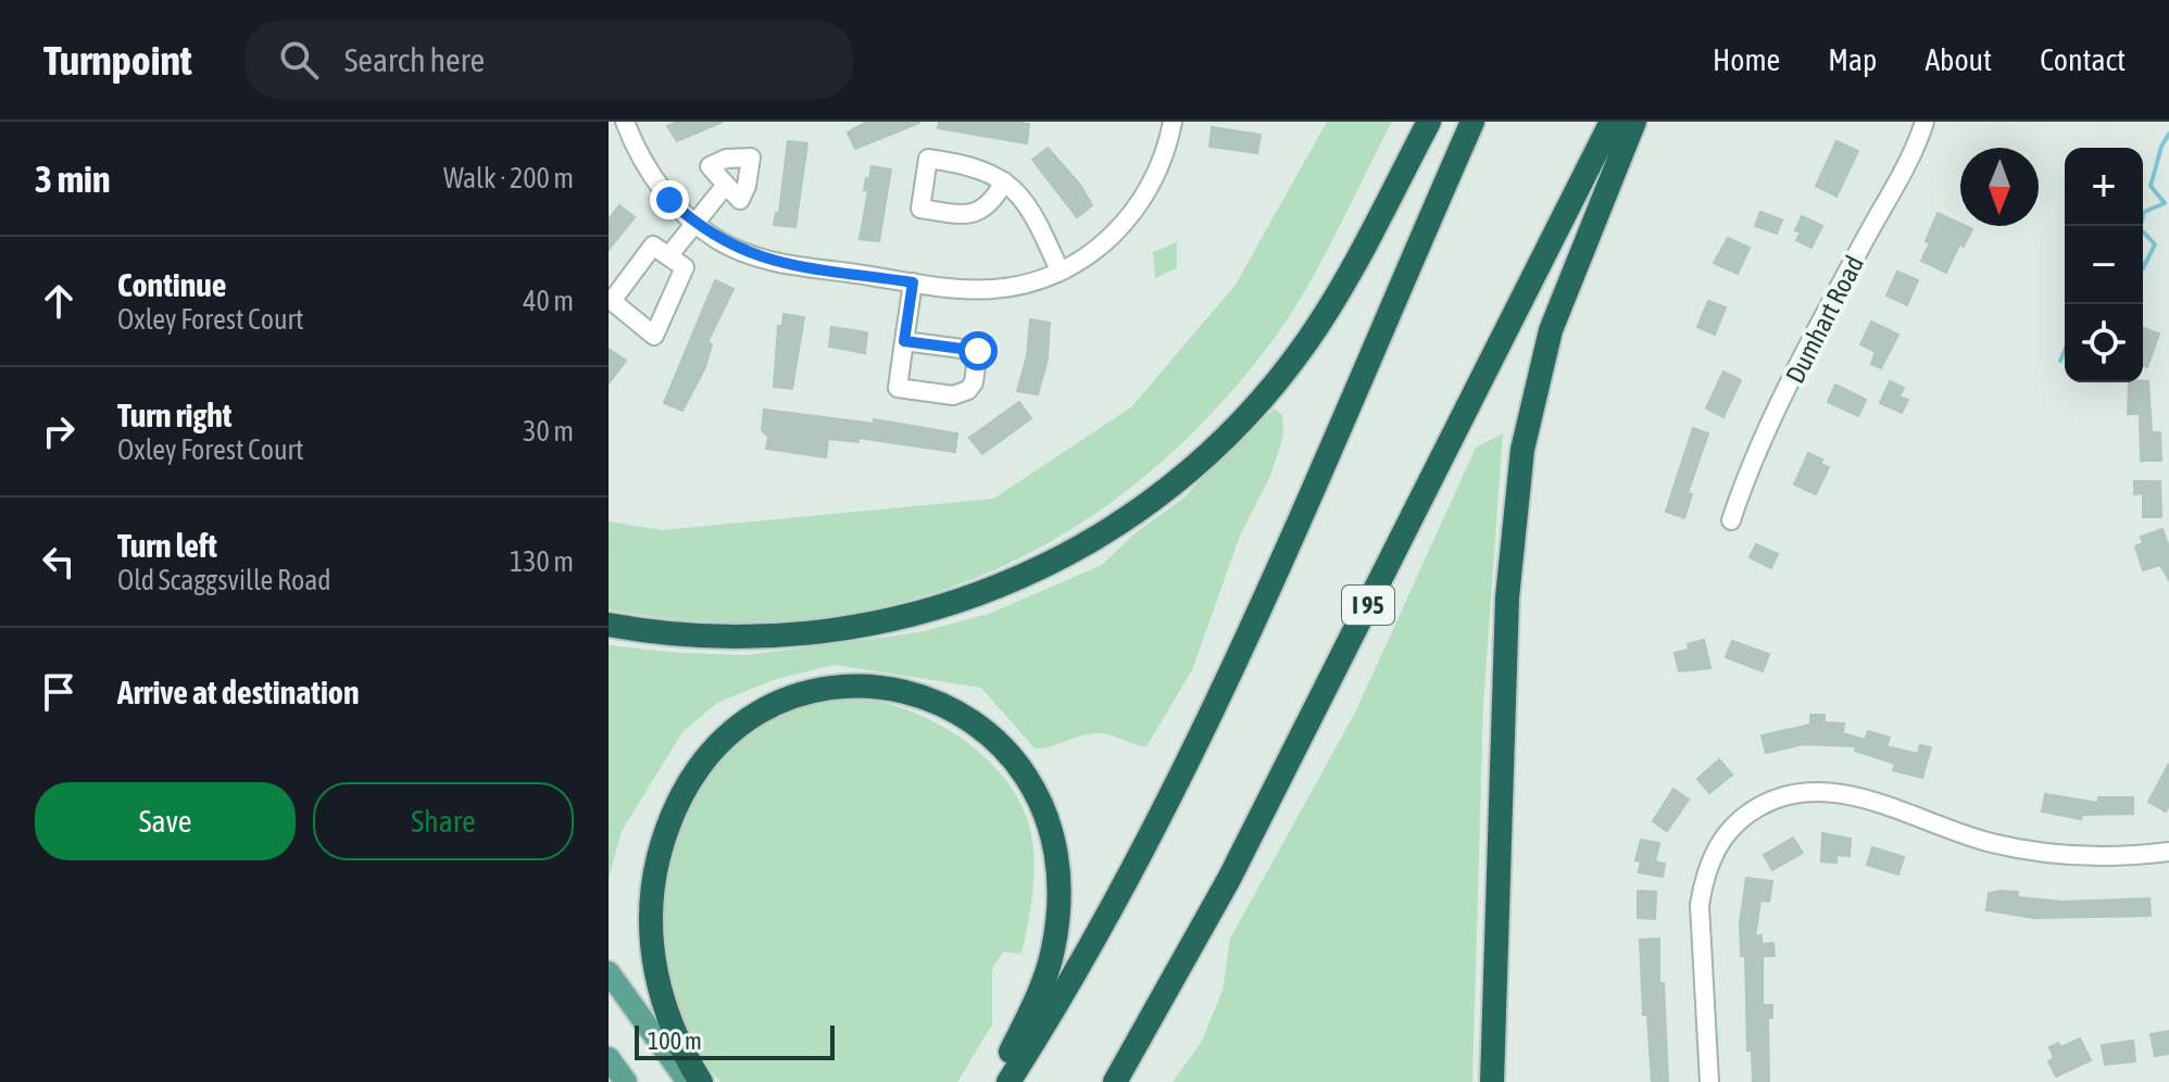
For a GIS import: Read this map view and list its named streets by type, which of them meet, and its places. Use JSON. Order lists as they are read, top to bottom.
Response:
{
  "streets": {
    "highway": ["I 95"],
    "street": ["Dumhart Road"]
  },
  "scale_bar": "100 m",
  "north": "bottom",
  "page": {
    "header": "Turnpoint",
    "search": "Search here",
    "nav": [
      "Home",
      "Map",
      "About",
      "Contact"
    ],
    "heading": ["3 min", "Walk · 200 m"],
    "map_buttons": ["+", "−"],
    "list": [
      ["Continue", "Oxley Forest Court", "40 m"],
      ["Turn right", "Oxley Forest Court", "30 m"],
      ["Turn left", "Old Scaggsville Road", "130 m"],
      "Arrive at destination"
    ],
    "buttons": ["Save", "Share"],
    "scale": "100 m"
  }
}
